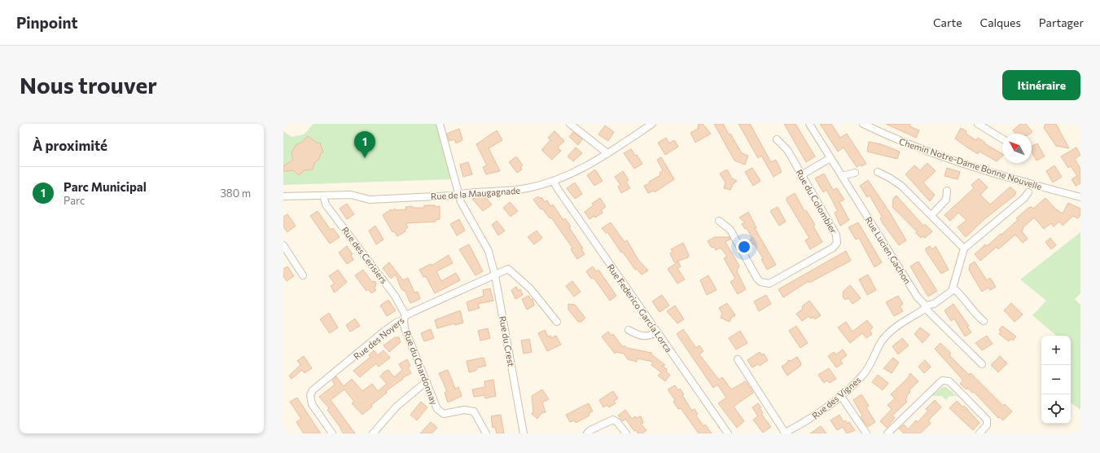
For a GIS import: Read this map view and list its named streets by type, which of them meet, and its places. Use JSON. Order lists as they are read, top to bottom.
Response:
{
  "streets": {
    "street": [
      "Chemin Notre-Dame Bonne Nouvelle",
      "Rue de la Maugagnade",
      "Rue du Colombier",
      "Rue Lucien Gachon",
      "Rue des Cerisiers",
      "Rue Federico García Lorca",
      "Rue des Noyers",
      "Rue du Crest",
      "Rue du Chardonnay",
      "Rue des Vignes"
    ]
  },
  "crossings": [
    ["Rue de la Maugagnade", "Rue des Cerisiers"],
    ["Rue de la Maugagnade", "Rue Federico García Lorca"],
    ["Rue de la Maugagnade", "Rue du Crest"],
    ["Rue Lucien Gachon", "Rue des Vignes"],
    ["Rue des Cerisiers", "Rue des Noyers"],
    ["Rue des Cerisiers", "Rue du Chardonnay"],
    ["Rue des Noyers", "Rue du Crest"],
    ["Rue des Noyers", "Rue du Chardonnay"]
  ],
  "north": "top left",
  "page": {
    "header": "Pinpoint",
    "nav": ["Carte", "Calques", "Partager"],
    "buttons": "Itinéraire",
    "title": "Nous trouver",
    "heading": "À proximité",
    "pins": "1",
    "list": [
      {
        "mark": "1",
        "name": "Parc Municipal",
        "note": "Parc",
        "value": "380 m"
      }
    ],
    "map_buttons": ["+", "−"]
  }
}
